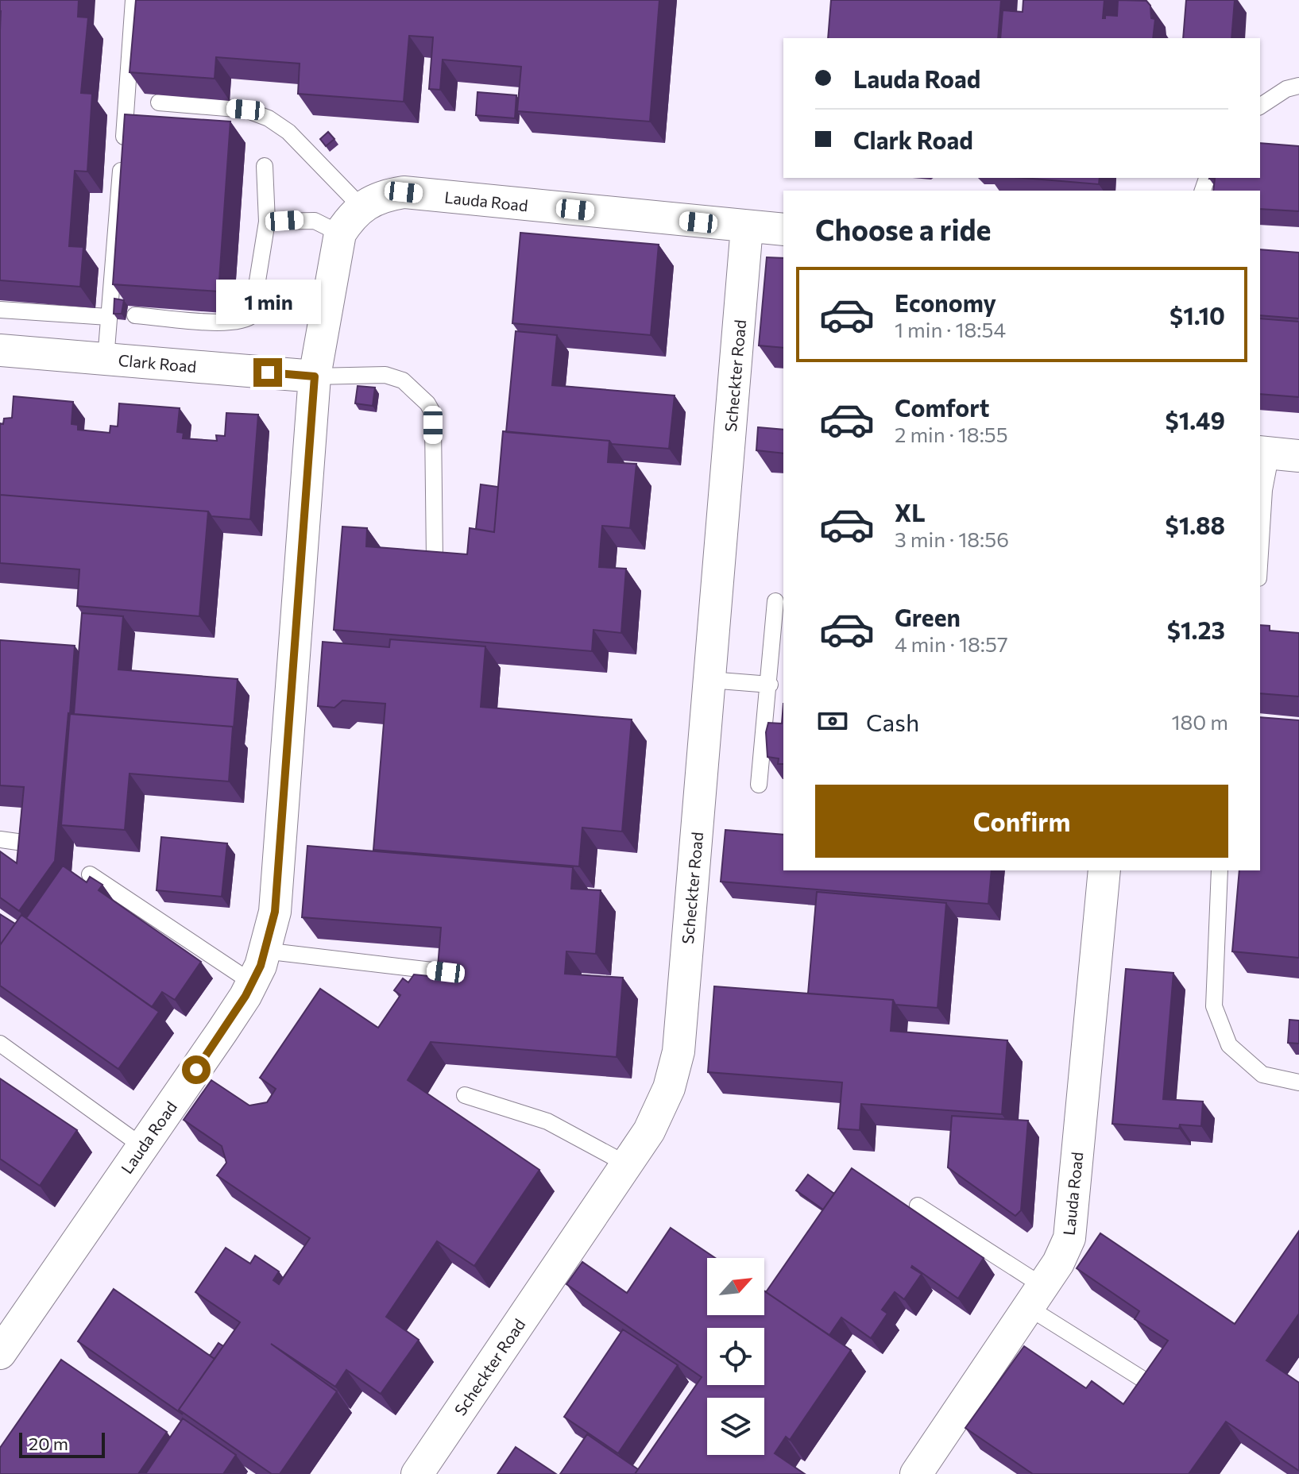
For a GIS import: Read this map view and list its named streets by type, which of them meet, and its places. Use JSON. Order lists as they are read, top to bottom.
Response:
{
  "streets": {
    "street": ["Lauda Road", "Clark Road", "Scheckter Road"]
  },
  "crossings": [
    ["Lauda Road", "Clark Road"],
    ["Lauda Road", "Scheckter Road"]
  ],
  "scale_bar": "20 m",
  "north": "top right",
  "page": {
    "banner": ["Lauda Road", "Clark Road"],
    "heading": "Choose a ride",
    "list": [
      {
        "name": "Economy",
        "note": "1 min · 18:54",
        "value": "$1.10"
      },
      {
        "name": "Comfort",
        "note": "2 min · 18:55",
        "value": "$1.49"
      },
      {
        "name": "XL",
        "note": "3 min · 18:56",
        "value": "$1.88"
      },
      {
        "name": "Green",
        "note": "4 min · 18:57",
        "value": "$1.23"
      }
    ],
    "bubble": "1 min",
    "pay": ["Cash", "180 m"],
    "buttons": "Confirm",
    "scale": "20 m"
  }
}
